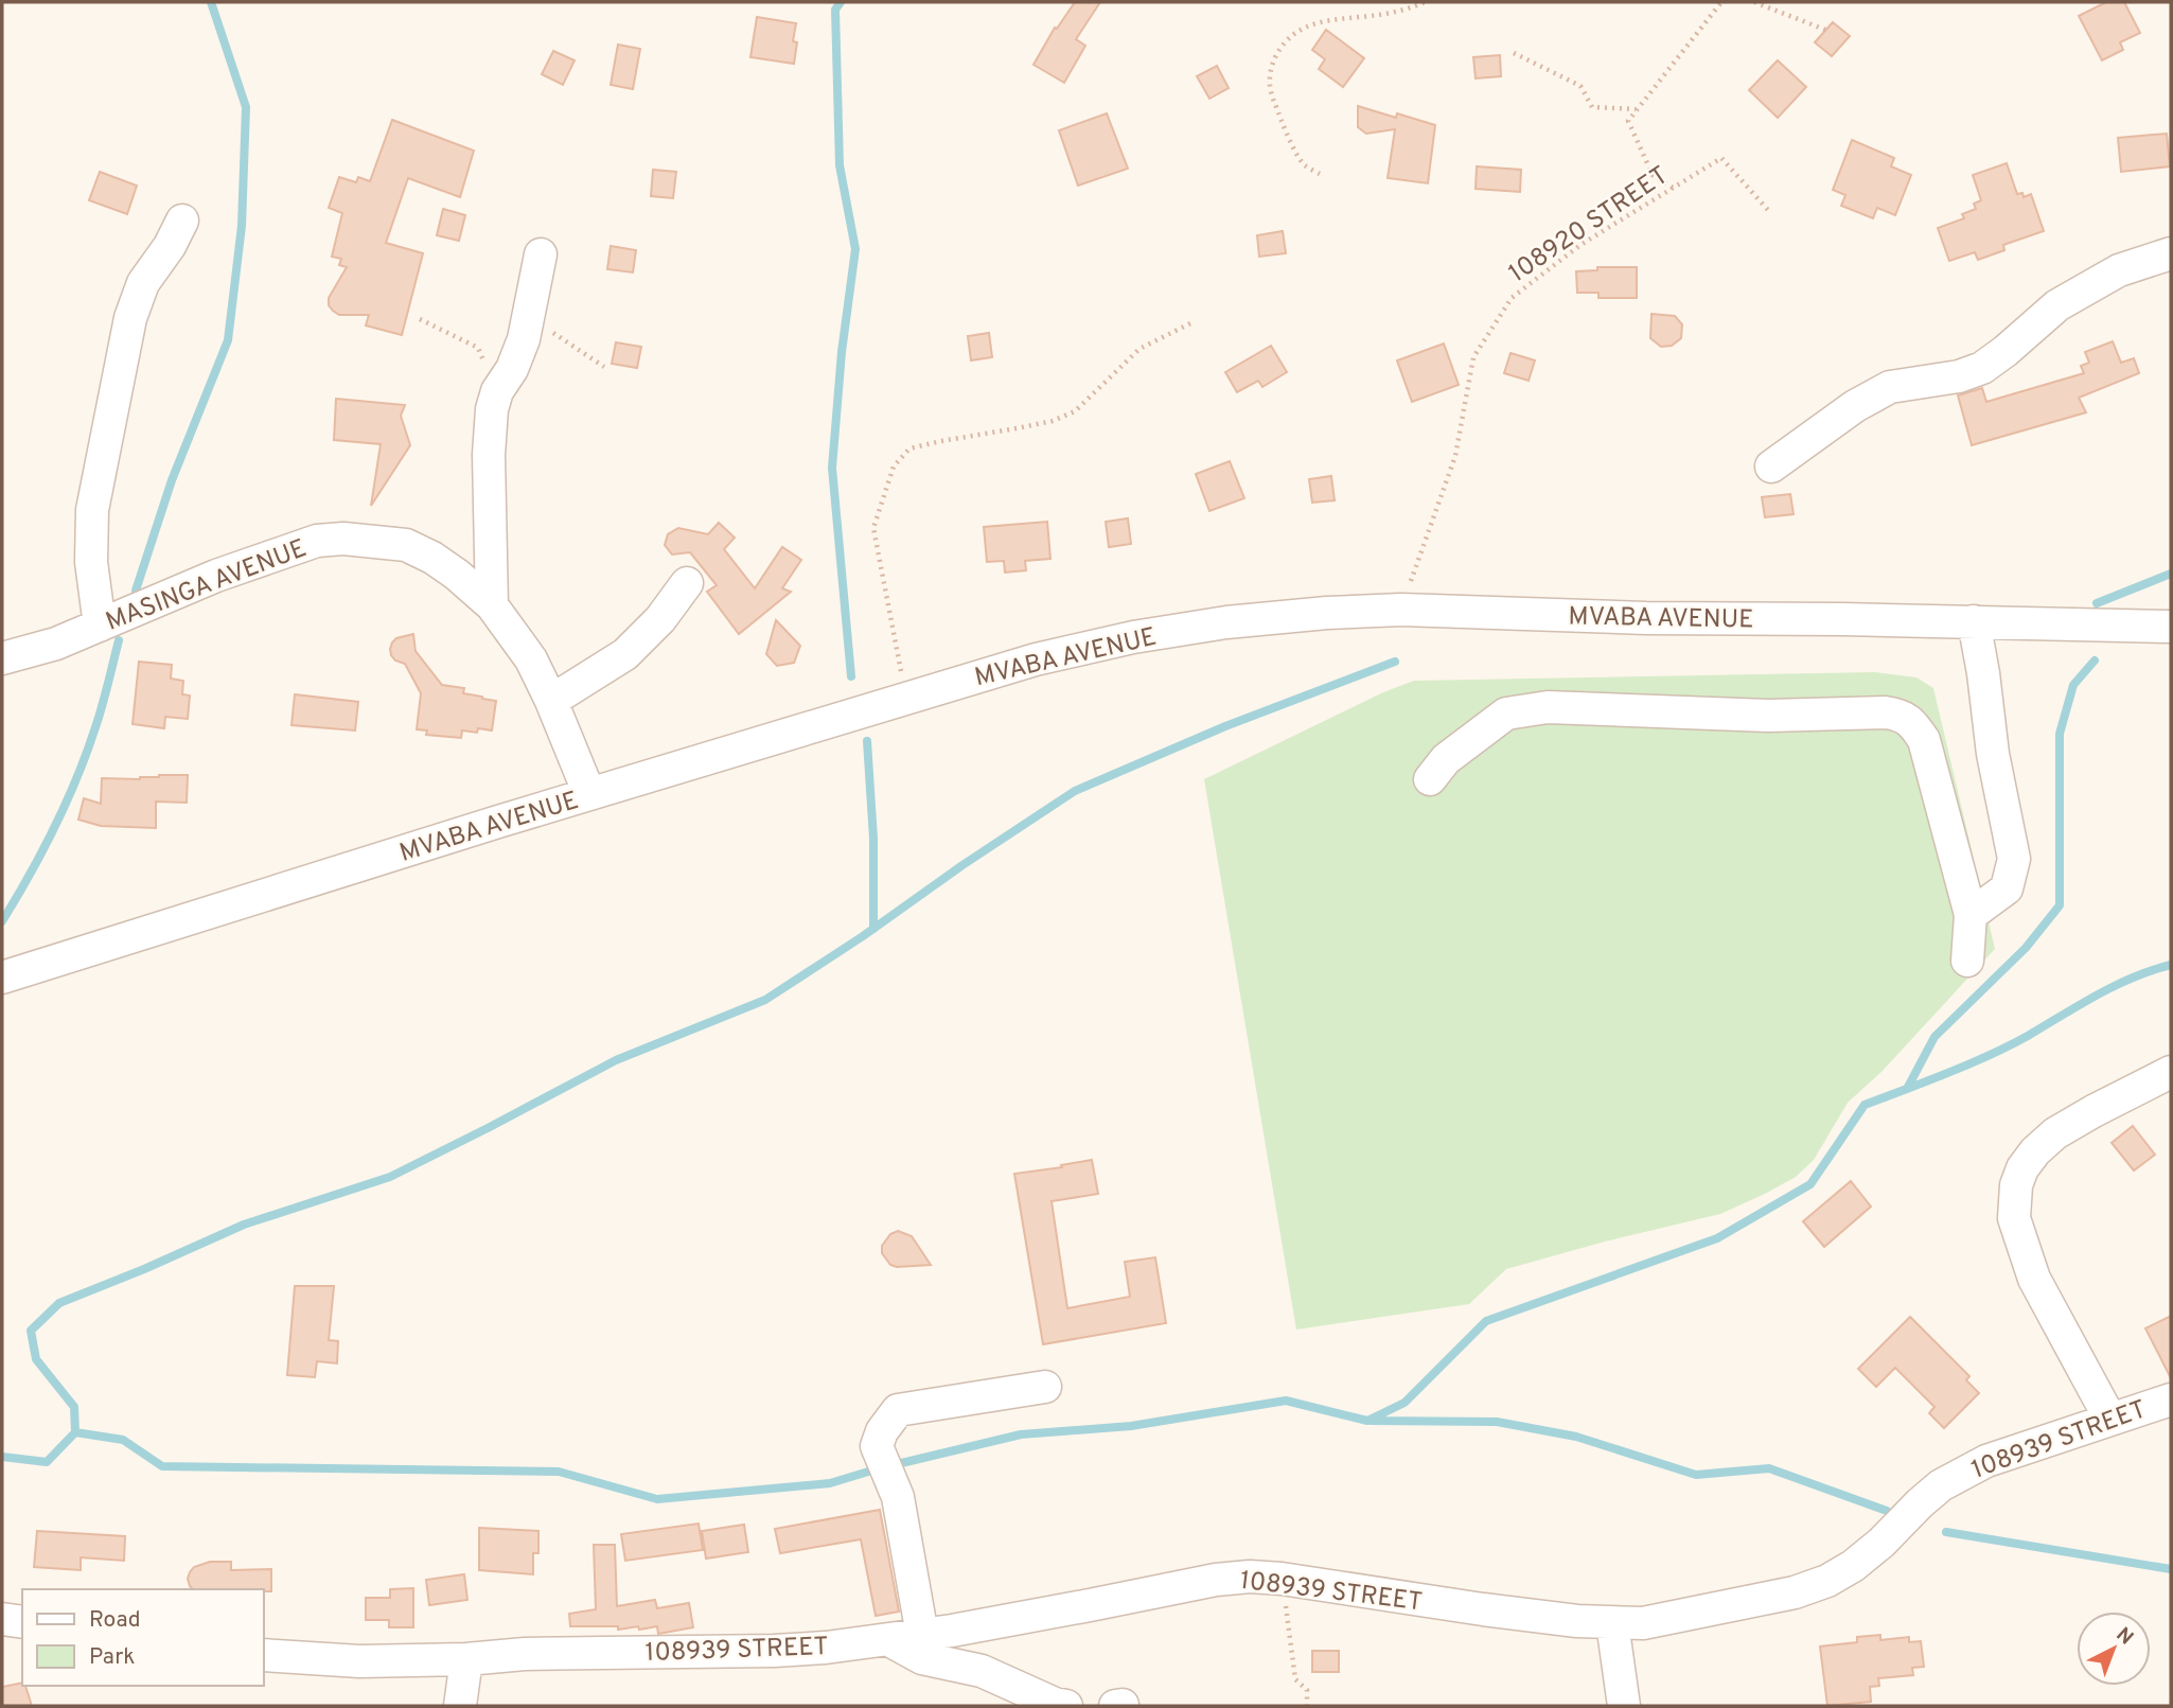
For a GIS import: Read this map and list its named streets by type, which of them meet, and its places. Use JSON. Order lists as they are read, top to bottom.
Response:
{
  "streets": {
    "street": ["MASINGA AVENUE", "MVABA AVENUE", "108939 STREET"],
    "path": ["108920 STREET"]
  },
  "crossings": [
    ["108920 STREET", "MVABA AVENUE"],
    ["MASINGA AVENUE", "MVABA AVENUE"]
  ],
  "legend": ["Road", "Park"],
  "north": "top right"
}
